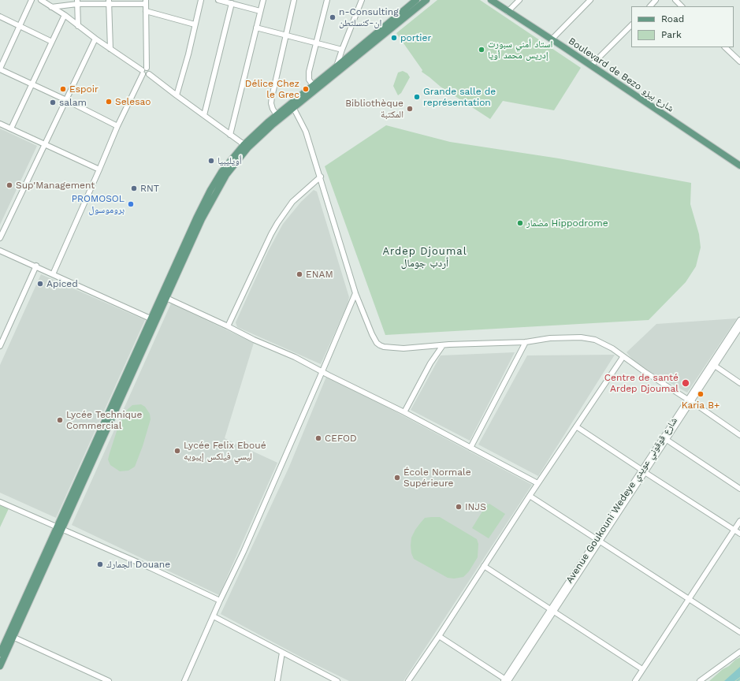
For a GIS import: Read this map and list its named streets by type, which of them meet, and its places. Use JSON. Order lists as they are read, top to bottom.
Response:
{
  "streets": {
    "main road": ["Boulevard de Bezo شارع بيزو"],
    "street": ["Avenue Goukouni Wedeye شارع قوقوني عويدي"]
  },
  "districts": ["Ardep Djoumal أردب جومال"],
  "places": [
    "n-Consulting ان-كنسلتطن",
    "portier",
    "استاد أمني سبورت إدريس محمد أويا",
    "Espoir",
    "Délice Chez le Grec",
    "Grande salle de représentation",
    "Selesao",
    "salam",
    "Bibliothèque المكتبة",
    "أويليبيا",
    "Sup'Management",
    "RNT",
    "PROMOSOL بروموسول",
    "مضمار Hippodrome",
    "ENAM",
    "Apiced",
    "Centre de santé Ardep Djoumal",
    "Karia B+",
    "Lycée Technique Commercial",
    "CEFOD",
    "Lycée Felix Eboué ليسي فيلكس إيبويه",
    "École Normale Supérieure",
    "INJS",
    "الجمارك Douane"
  ],
  "legend": ["Road", "Park"]
}
